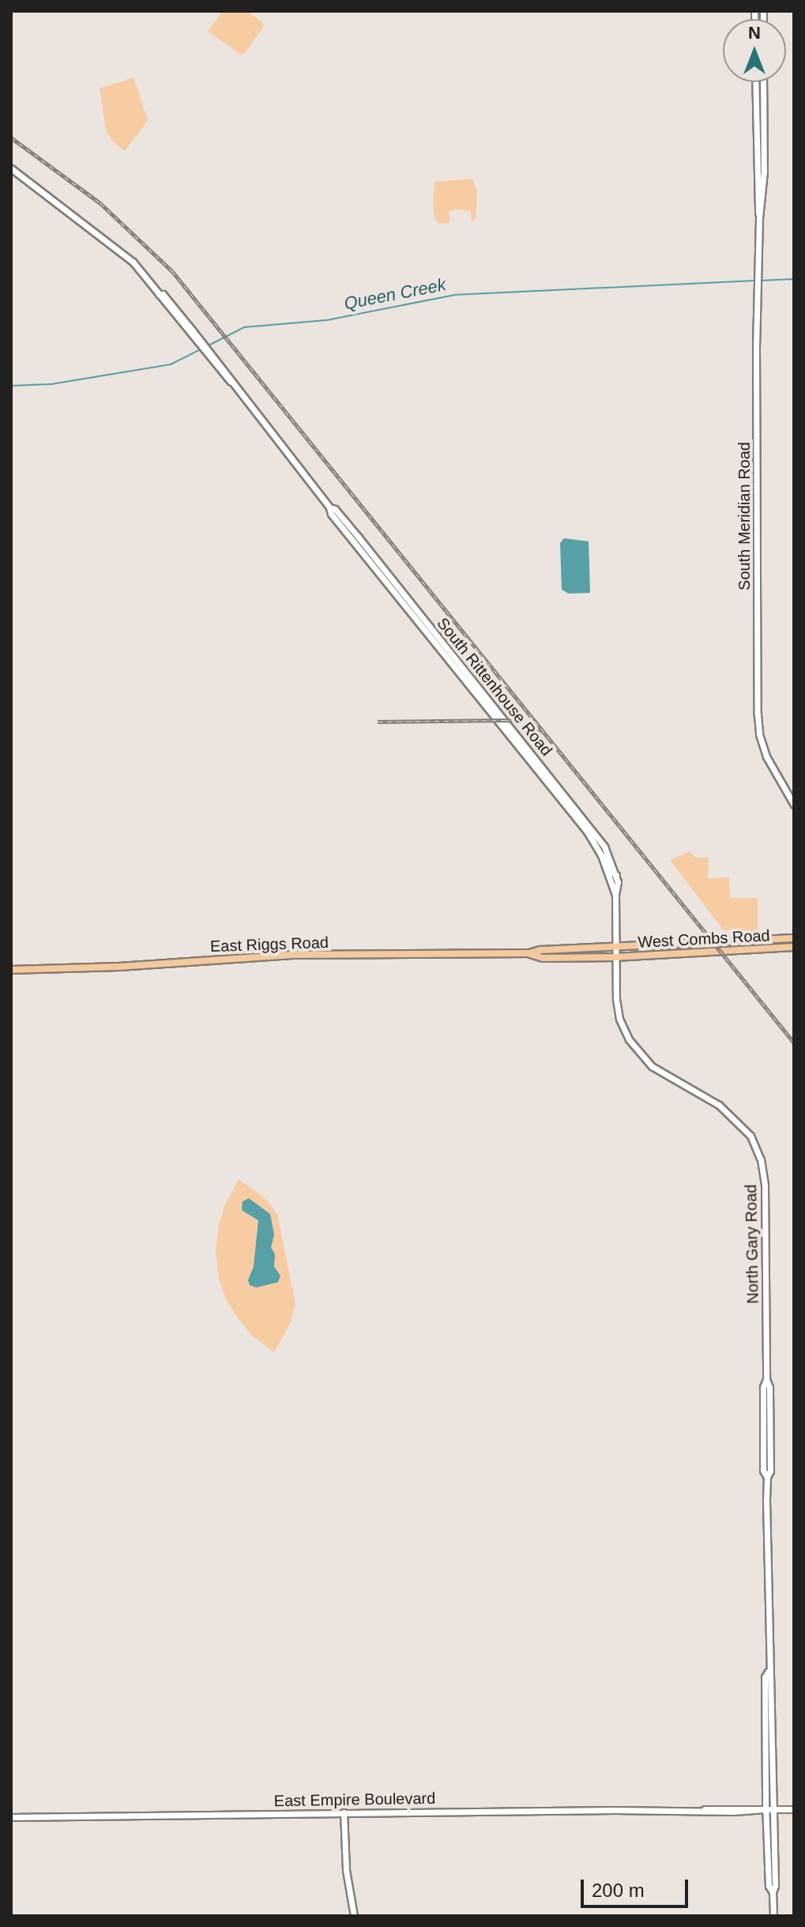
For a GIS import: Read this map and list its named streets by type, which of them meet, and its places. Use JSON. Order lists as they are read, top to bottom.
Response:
{
  "streets": {
    "main road": [
      "South Meridian Road",
      "South Rittenhouse Road",
      "West Combs Road",
      "East Riggs Road",
      "North Gary Road",
      "East Empire Boulevard"
    ]
  },
  "crossings": [
    ["South Rittenhouse Road", "West Combs Road"],
    ["South Rittenhouse Road", "East Riggs Road"],
    ["South Rittenhouse Road", "North Gary Road"],
    ["West Combs Road", "East Riggs Road"],
    ["West Combs Road", "North Gary Road"],
    ["East Riggs Road", "North Gary Road"],
    ["North Gary Road", "East Empire Boulevard"]
  ],
  "water": ["Queen Creek"],
  "scale_bar": "200 m",
  "north": "top"
}
